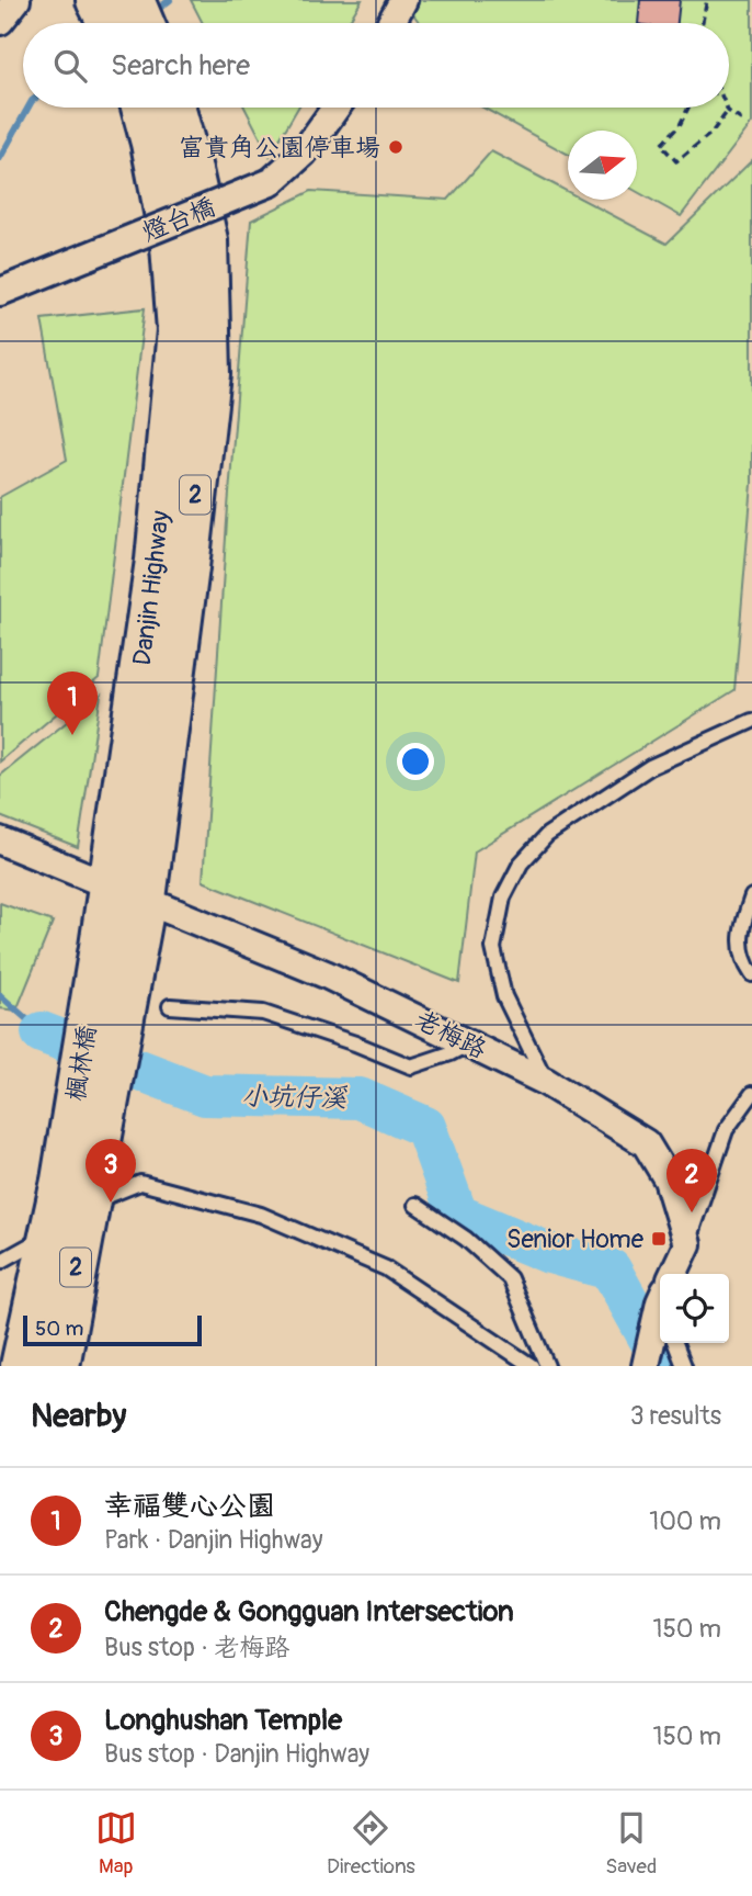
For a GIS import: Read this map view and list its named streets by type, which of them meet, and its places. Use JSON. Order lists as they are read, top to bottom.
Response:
{
  "streets": {
    "main road": ["2", "Danjin Highway", "楓林橋"],
    "street": ["燈台橋", "老梅路"]
  },
  "crossings": [
    ["2", "楓林橋"],
    ["Danjin Highway", "老梅路"],
    ["Danjin Highway", "楓林橋"]
  ],
  "water": ["小坑仔溪"],
  "places": {
    "other": ["富貴角公園停車場"],
    "transit": ["Senior Home"]
  },
  "scale_bar": "50 m",
  "north": "right",
  "page": {
    "search": "Search here",
    "pins": ["1", "3", "2"],
    "scale": "50 m",
    "heading": ["Nearby", "3 results"],
    "list": [
      {
        "mark": "1",
        "name": "幸福雙心公園",
        "note": "Park · Danjin Highway",
        "value": "100 m"
      },
      {
        "mark": "2",
        "name": "Chengde & Gongguan Intersection",
        "note": "Bus stop · 老梅路",
        "value": "150 m"
      },
      {
        "mark": "3",
        "name": "Longhushan Temple",
        "note": "Bus stop · Danjin Highway",
        "value": "150 m"
      }
    ],
    "nav": ["Map", "Directions", "Saved"]
  }
}
